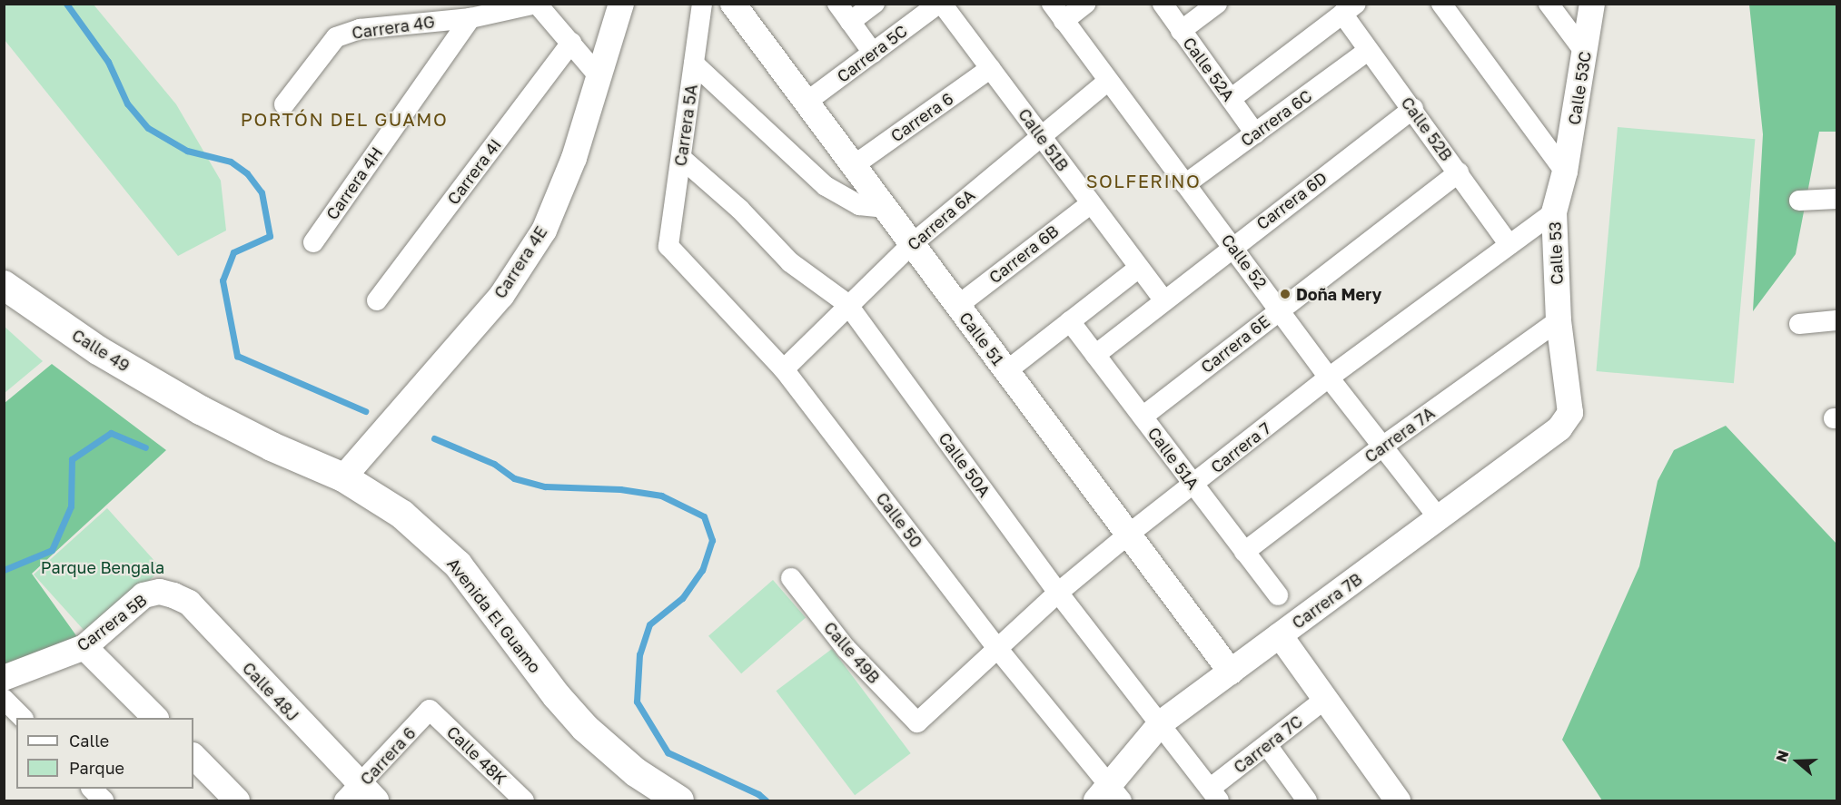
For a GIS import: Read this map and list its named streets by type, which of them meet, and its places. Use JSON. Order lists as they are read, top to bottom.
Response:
{
  "streets": {
    "main road": ["Calle 49", "Avenida El Guamo"],
    "street": [
      "Carrera 4G",
      "Carrera 5C",
      "Calle 52A",
      "Calle 53C",
      "Carrera 6",
      "Carrera 6C",
      "Carrera 5A",
      "Calle 52B",
      "Calle 51B",
      "Carrera 4I",
      "Carrera 4H",
      "Carrera 6D",
      "Carrera 6A",
      "Calle 53",
      "Carrera 6B",
      "Calle 52",
      "Carrera 4E",
      "Calle 51",
      "Carrera 6E",
      "Carrera 7A",
      "Carrera 7",
      "Calle 51A",
      "Calle 50A",
      "Calle 50",
      "Carrera 7B",
      "Carrera 5B",
      "Calle 49B",
      "Calle 48J",
      "Carrera 7C",
      "Calle 48K"
    ]
  },
  "crossings": [
    ["Carrera 4G", "Carrera 4H"],
    ["Carrera 5C", "Calle 51"],
    ["Calle 52A", "Carrera 6C"],
    ["Calle 53C", "Calle 53"],
    ["Carrera 6", "Calle 51B"],
    ["Carrera 6", "Calle 51"],
    ["Carrera 6", "Calle 48J"],
    ["Carrera 6", "Calle 48K"],
    ["Carrera 6C", "Calle 52B"],
    ["Carrera 6C", "Calle 52"],
    ["Carrera 5A", "Calle 50A"],
    ["Carrera 5A", "Calle 50"],
    ["Calle 52B", "Carrera 6D"],
    ["Calle 52B", "Carrera 6E"],
    ["Calle 52B", "Carrera 7"],
    ["Calle 51B", "Carrera 6D"],
    ["Calle 51B", "Carrera 6A"],
    ["Calle 51B", "Carrera 6B"],
    ["Carrera 6D", "Calle 52"],
    ["Carrera 6D", "Calle 51A"],
    ["Carrera 6A", "Calle 52"],
    ["Carrera 6A", "Calle 51"],
    ["Carrera 6A", "Calle 50A"],
    ["Carrera 6A", "Calle 50"],
    ["Calle 53", "Carrera 7A"],
    ["Calle 53", "Carrera 7"],
    ["Calle 53", "Carrera 7B"],
    ["Carrera 6B", "Calle 51"],
    ["Calle 52", "Carrera 6E"],
    ["Calle 52", "Carrera 7A"],
    ["Calle 52", "Carrera 7"],
    ["Calle 52", "Carrera 7B"],
    ["Carrera 4E", "Avenida El Guamo"],
    ["Calle 51", "Carrera 7"],
    ["Calle 51", "Carrera 7B"],
    ["Carrera 6E", "Calle 51A"],
    ["Calle 49", "Avenida El Guamo"],
    ["Carrera 7A", "Calle 51A"],
    ["Carrera 7", "Calle 51A"],
    ["Carrera 7", "Calle 50A"],
    ["Carrera 7", "Calle 50"],
    ["Carrera 7", "Calle 49B"],
    ["Calle 50A", "Carrera 7B"],
    ["Calle 50A", "Carrera 7C"],
    ["Calle 50", "Carrera 7B"],
    ["Carrera 5B", "Calle 48J"]
  ],
  "districts": ["PORTÓN DEL GUAMO", "SOLFERINO"],
  "parks": ["Parque Bengala"],
  "places": ["Doña Mery"],
  "legend": ["Calle", "Parque"],
  "north": "left"
}
